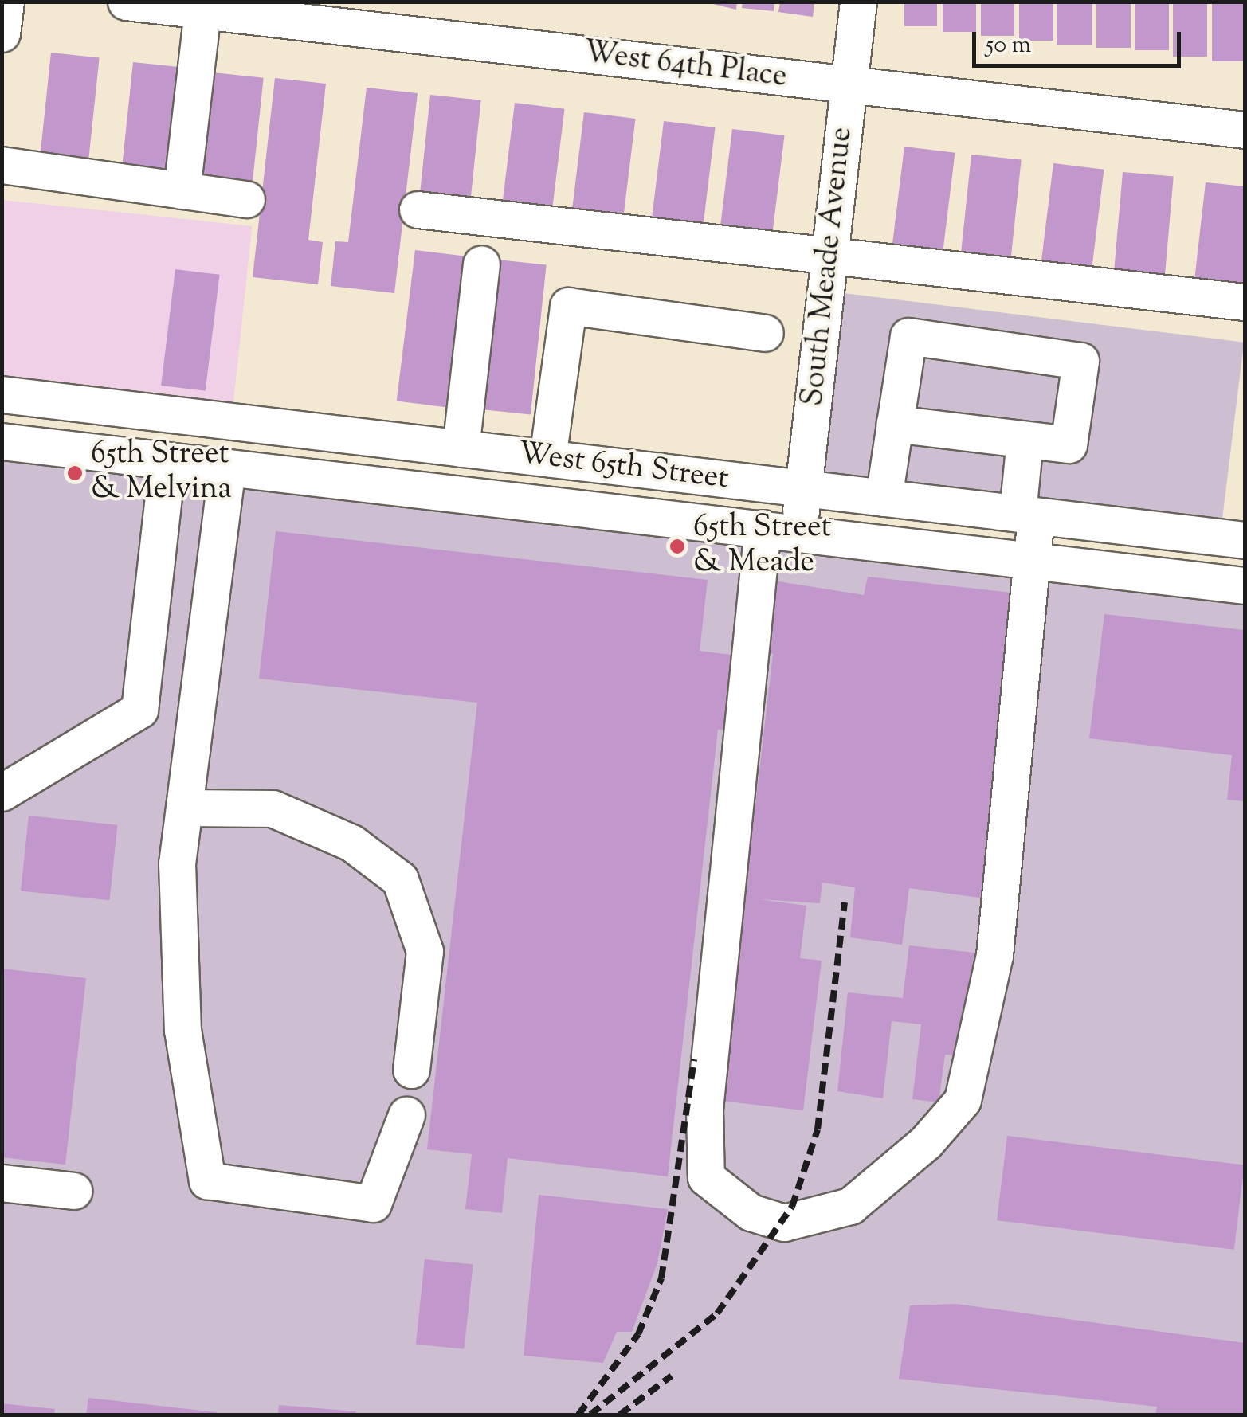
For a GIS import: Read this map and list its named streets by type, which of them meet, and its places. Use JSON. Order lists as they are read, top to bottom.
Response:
{
  "streets": {
    "street": ["West 64th Place", "South Meade Avenue", "West 65th Street"]
  },
  "crossings": [
    ["West 64th Place", "South Meade Avenue"],
    ["South Meade Avenue", "West 65th Street"]
  ],
  "places": ["65th Street & Melvina", "65th Street & Meade"],
  "scale_bar": "50 m"
}
